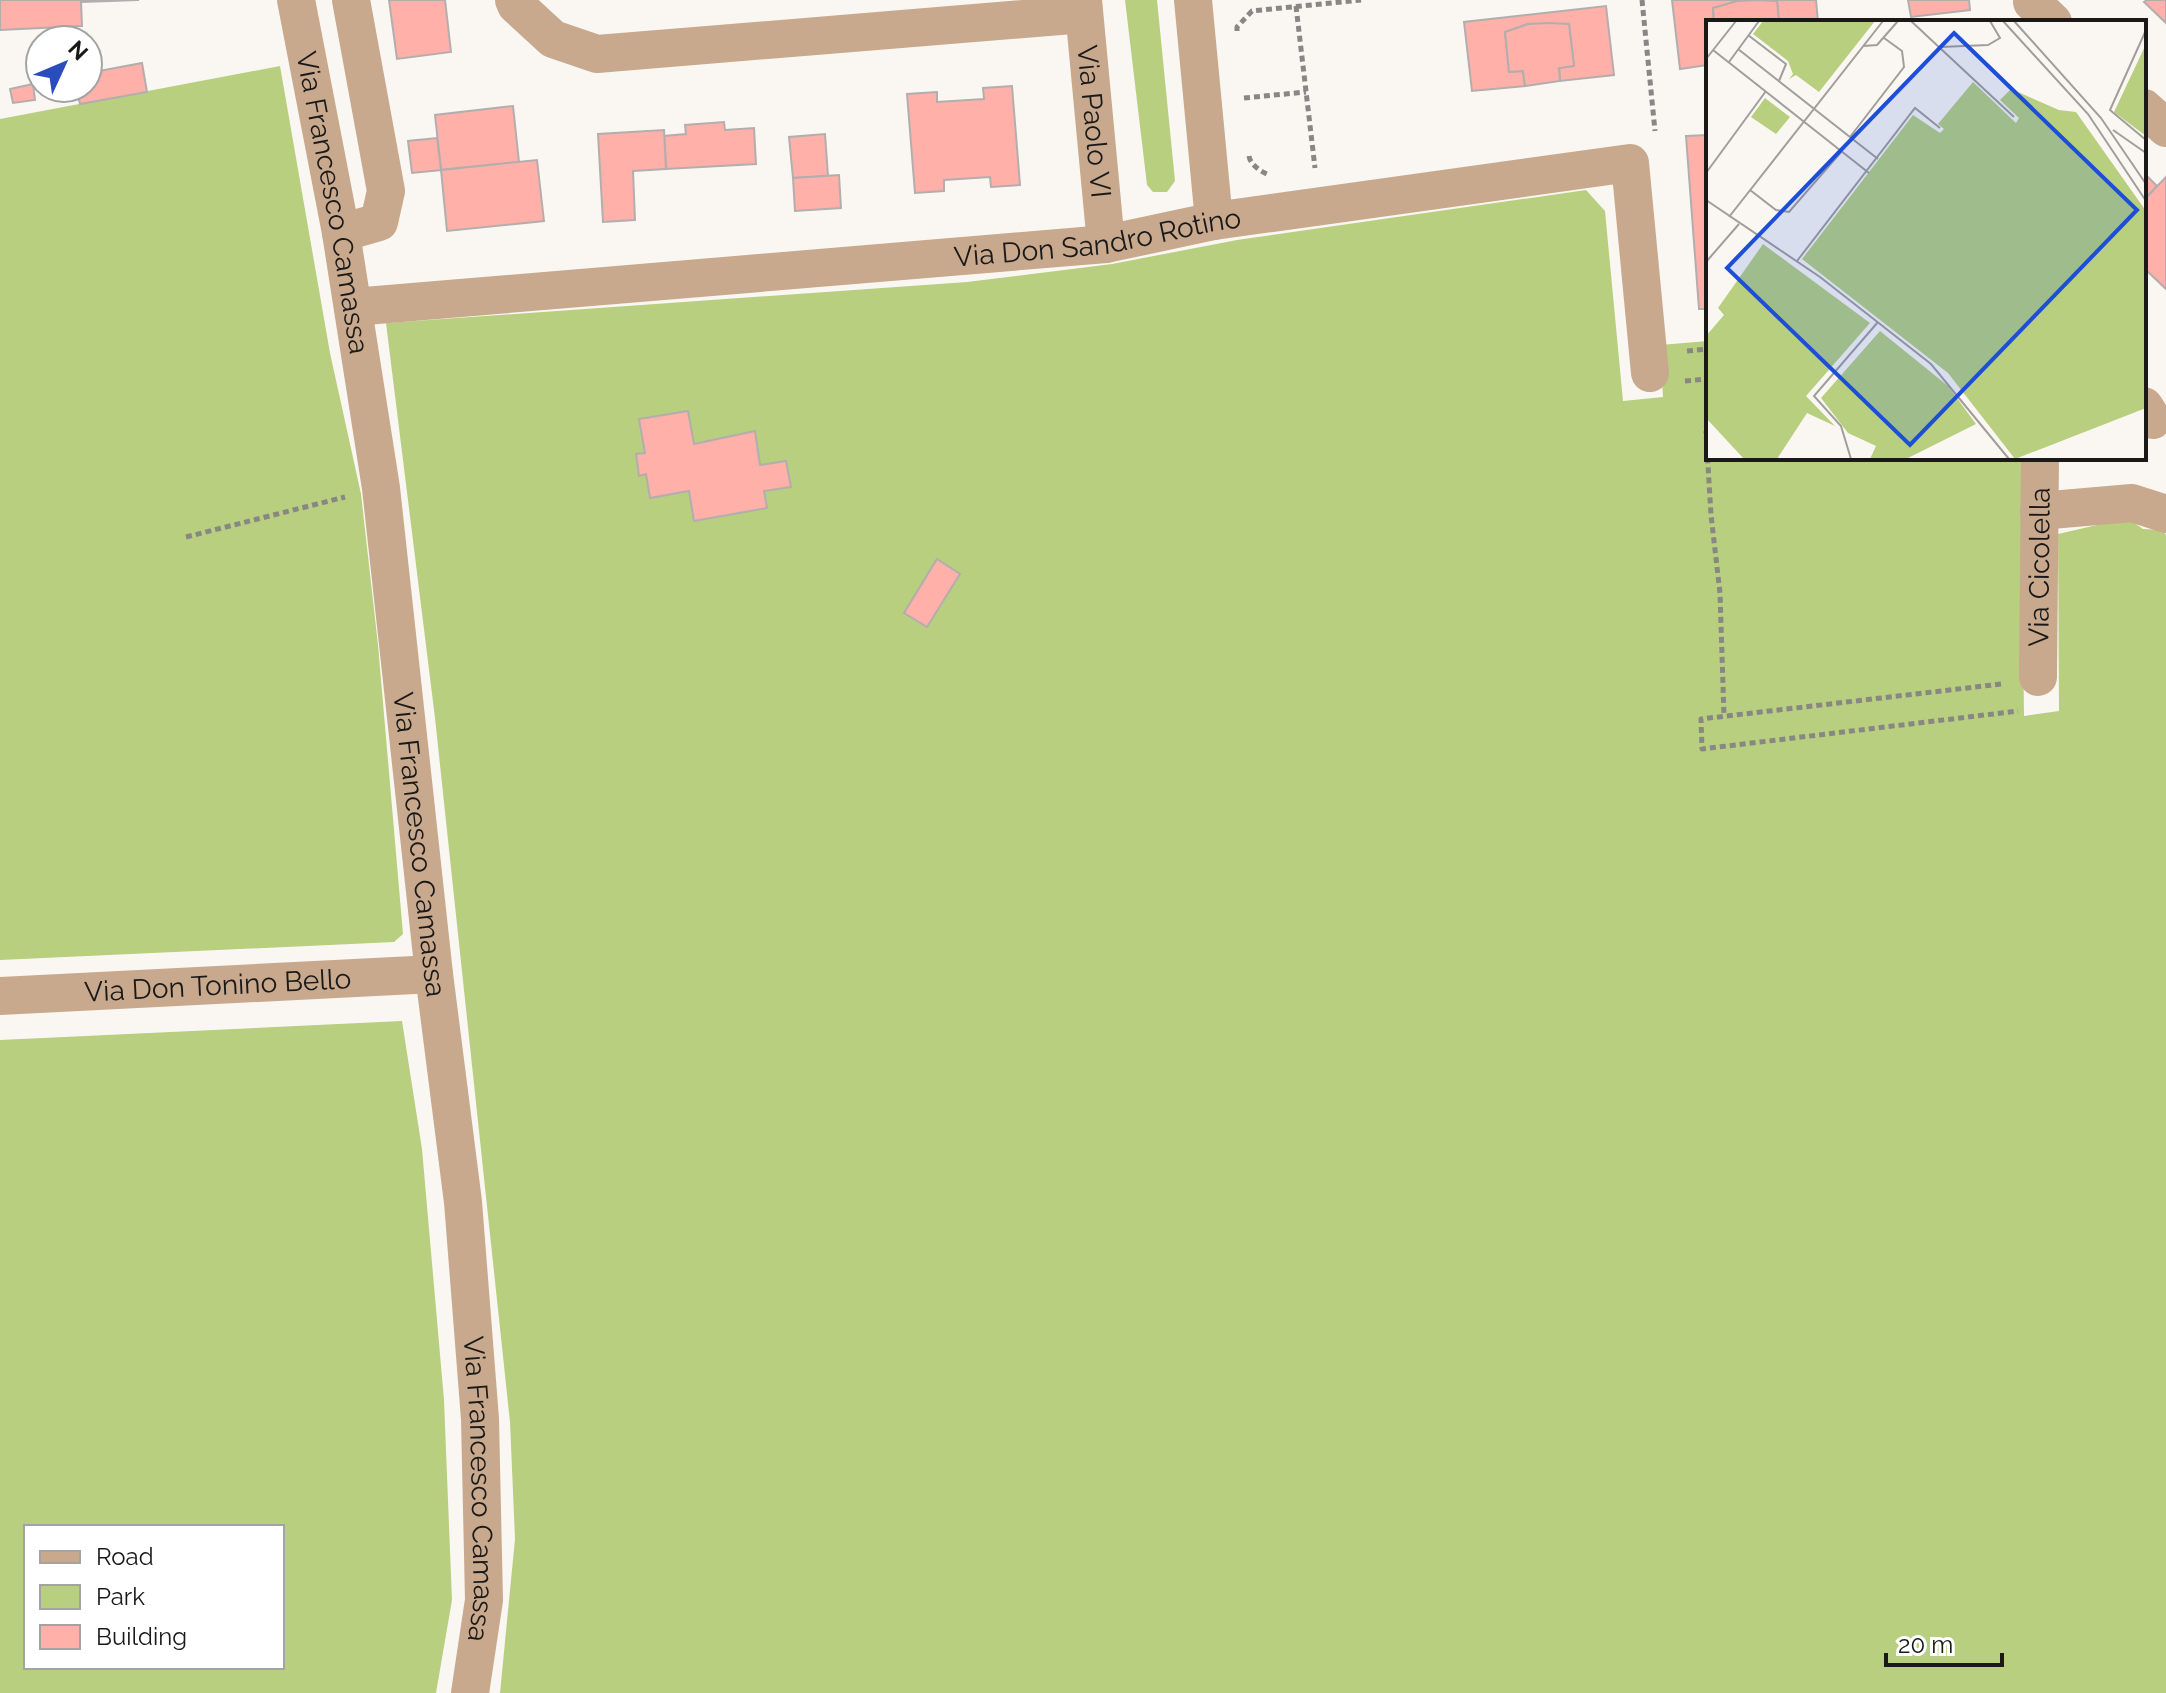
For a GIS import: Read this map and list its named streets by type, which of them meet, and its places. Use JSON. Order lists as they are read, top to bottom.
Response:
{
  "streets": {
    "street": [
      "Via Paolo VI",
      "Via Francesco Camassa",
      "Via Don Sandro Rotino",
      "Via Cicolella",
      "Via Don Tonino Bello"
    ]
  },
  "crossings": [
    ["Via Paolo VI", "Via Don Sandro Rotino"],
    ["Via Francesco Camassa", "Via Don Sandro Rotino"],
    ["Via Francesco Camassa", "Via Don Tonino Bello"]
  ],
  "legend": ["Road", "Park", "Building"],
  "scale_bar": "20 m",
  "north": "top right"
}
